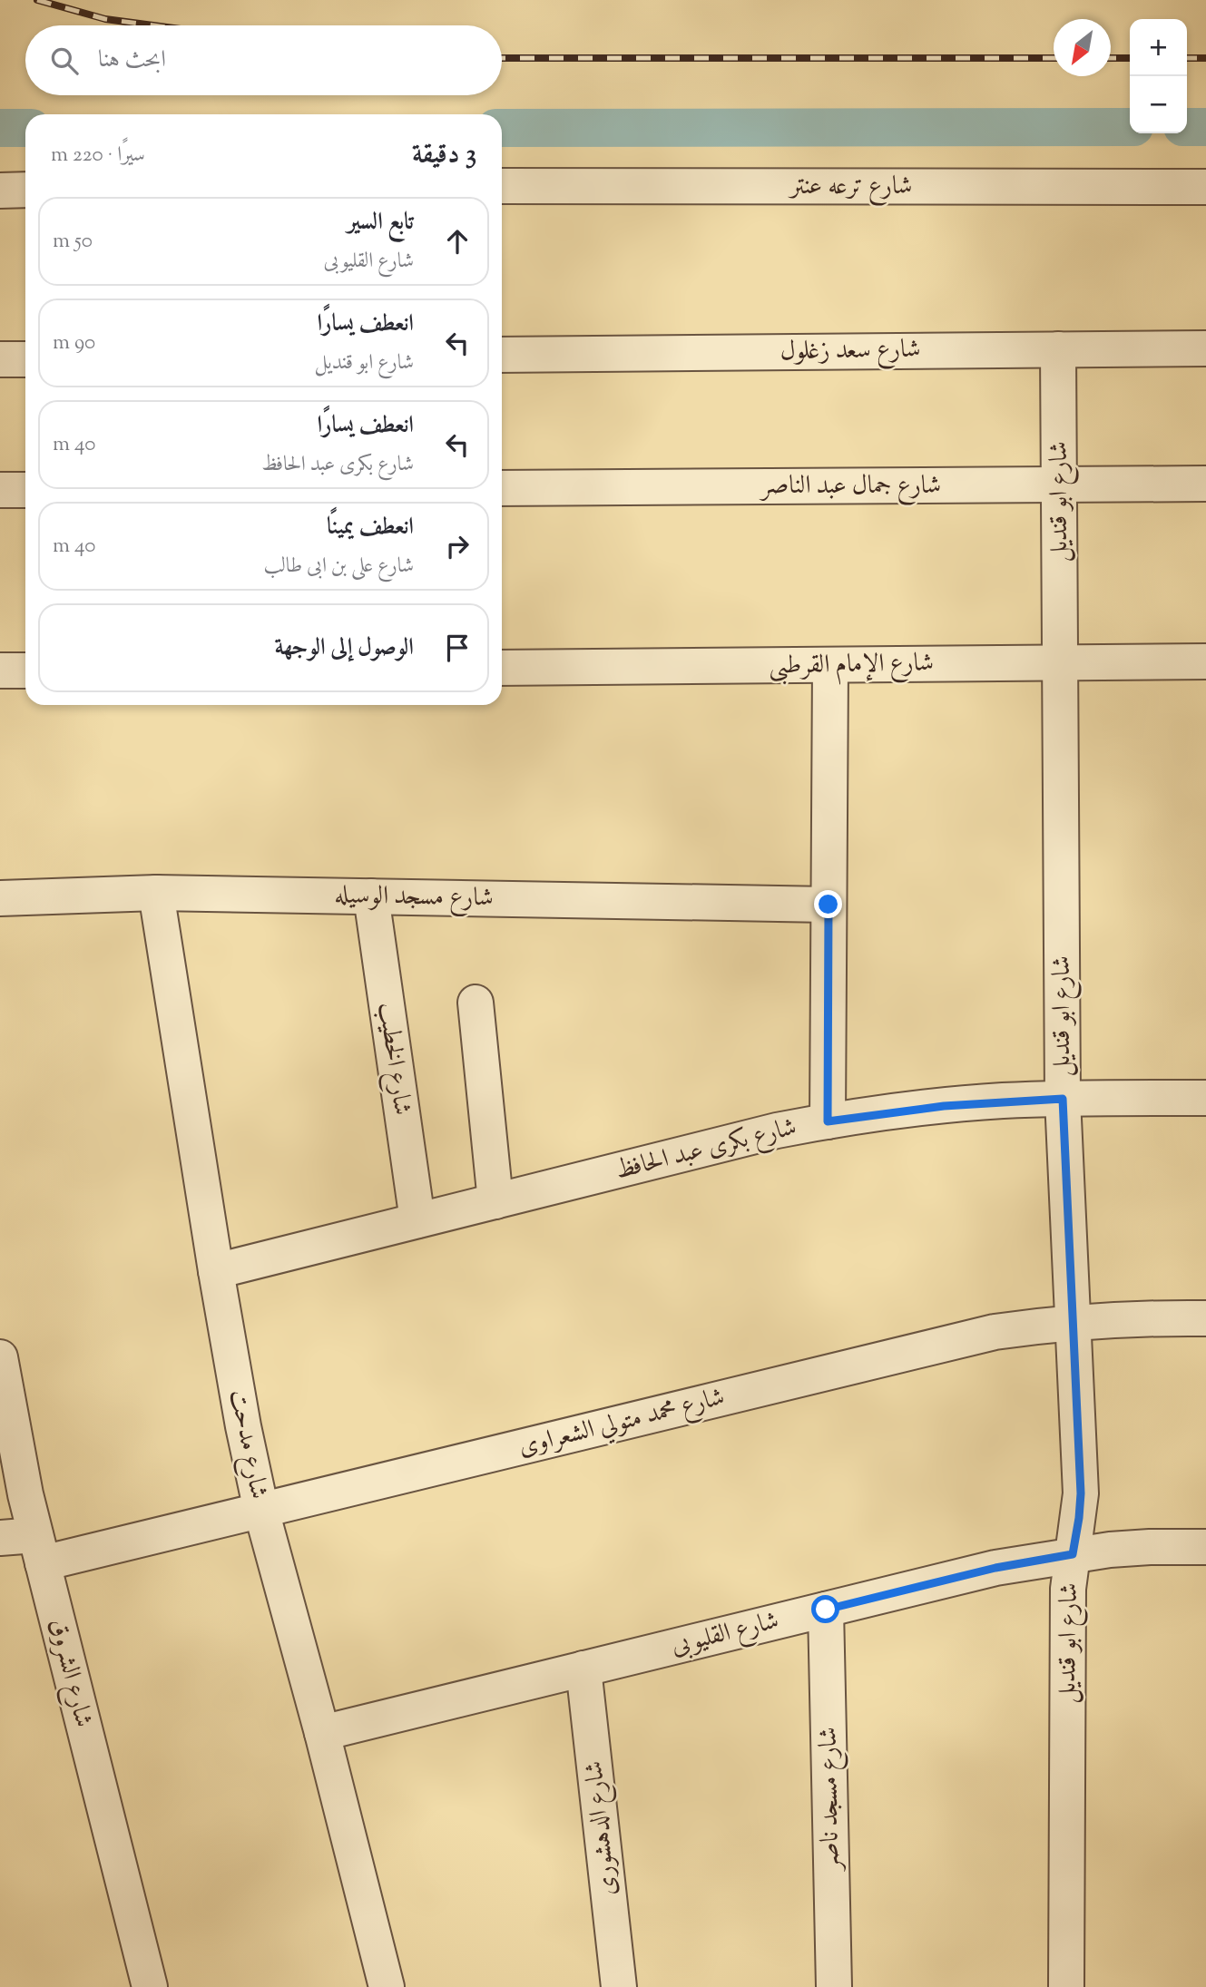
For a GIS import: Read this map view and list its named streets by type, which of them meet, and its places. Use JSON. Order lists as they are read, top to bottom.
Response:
{
  "streets": {
    "street": [
      "شارع ترعه عنتر",
      "شارع سعد زغلول",
      "شارع جمال عبد الناصر",
      "شارع ابو قنديل",
      "شارع الإمام القرطبى",
      "شارع مسجد الوسيله",
      "شارع الخطيب",
      "شارع بكرى عبد الحافظ",
      "شارع محمد متولي الشعراوى",
      "شارع مدحت",
      "شارع القليوبى",
      "شارع الشروق",
      "شارع مسجد ناصر",
      "شارع الدهشورى"
    ]
  },
  "crossings": [
    ["شارع سعد زغلول", "شارع ابو قنديل"],
    ["شارع جمال عبد الناصر", "شارع ابو قنديل"],
    ["شارع ابو قنديل", "شارع الإمام القرطبى"],
    ["شارع ابو قنديل", "شارع بكرى عبد الحافظ"],
    ["شارع ابو قنديل", "شارع محمد متولي الشعراوى"],
    ["شارع ابو قنديل", "شارع القليوبى"],
    ["شارع مسجد الوسيله", "شارع الخطيب"],
    ["شارع مسجد الوسيله", "شارع مدحت"],
    ["شارع الخطيب", "شارع بكرى عبد الحافظ"],
    ["شارع بكرى عبد الحافظ", "شارع مدحت"],
    ["شارع محمد متولي الشعراوى", "شارع مدحت"],
    ["شارع محمد متولي الشعراوى", "شارع الشروق"],
    ["شارع مدحت", "شارع القليوبى"],
    ["شارع القليوبى", "شارع مسجد ناصر"],
    ["شارع القليوبى", "شارع الدهشورى"]
  ],
  "north": "bottom left",
  "page": {
    "map_buttons": ["+", "−"],
    "search": "ابحث هنا",
    "heading": ["3 دقيقة", "سيرًا · 220 m"],
    "list": [
      ["تابع السير", "شارع القليوبى", "50 m"],
      ["انعطف يسارًا", "شارع ابو قنديل", "90 m"],
      ["انعطف يسارًا", "شارع بكرى عبد الحافظ", "40 m"],
      ["انعطف يمينًا", "شارع على بن ابى طالب", "40 m"],
      "الوصول إلى الوجهة"
    ]
  }
}
